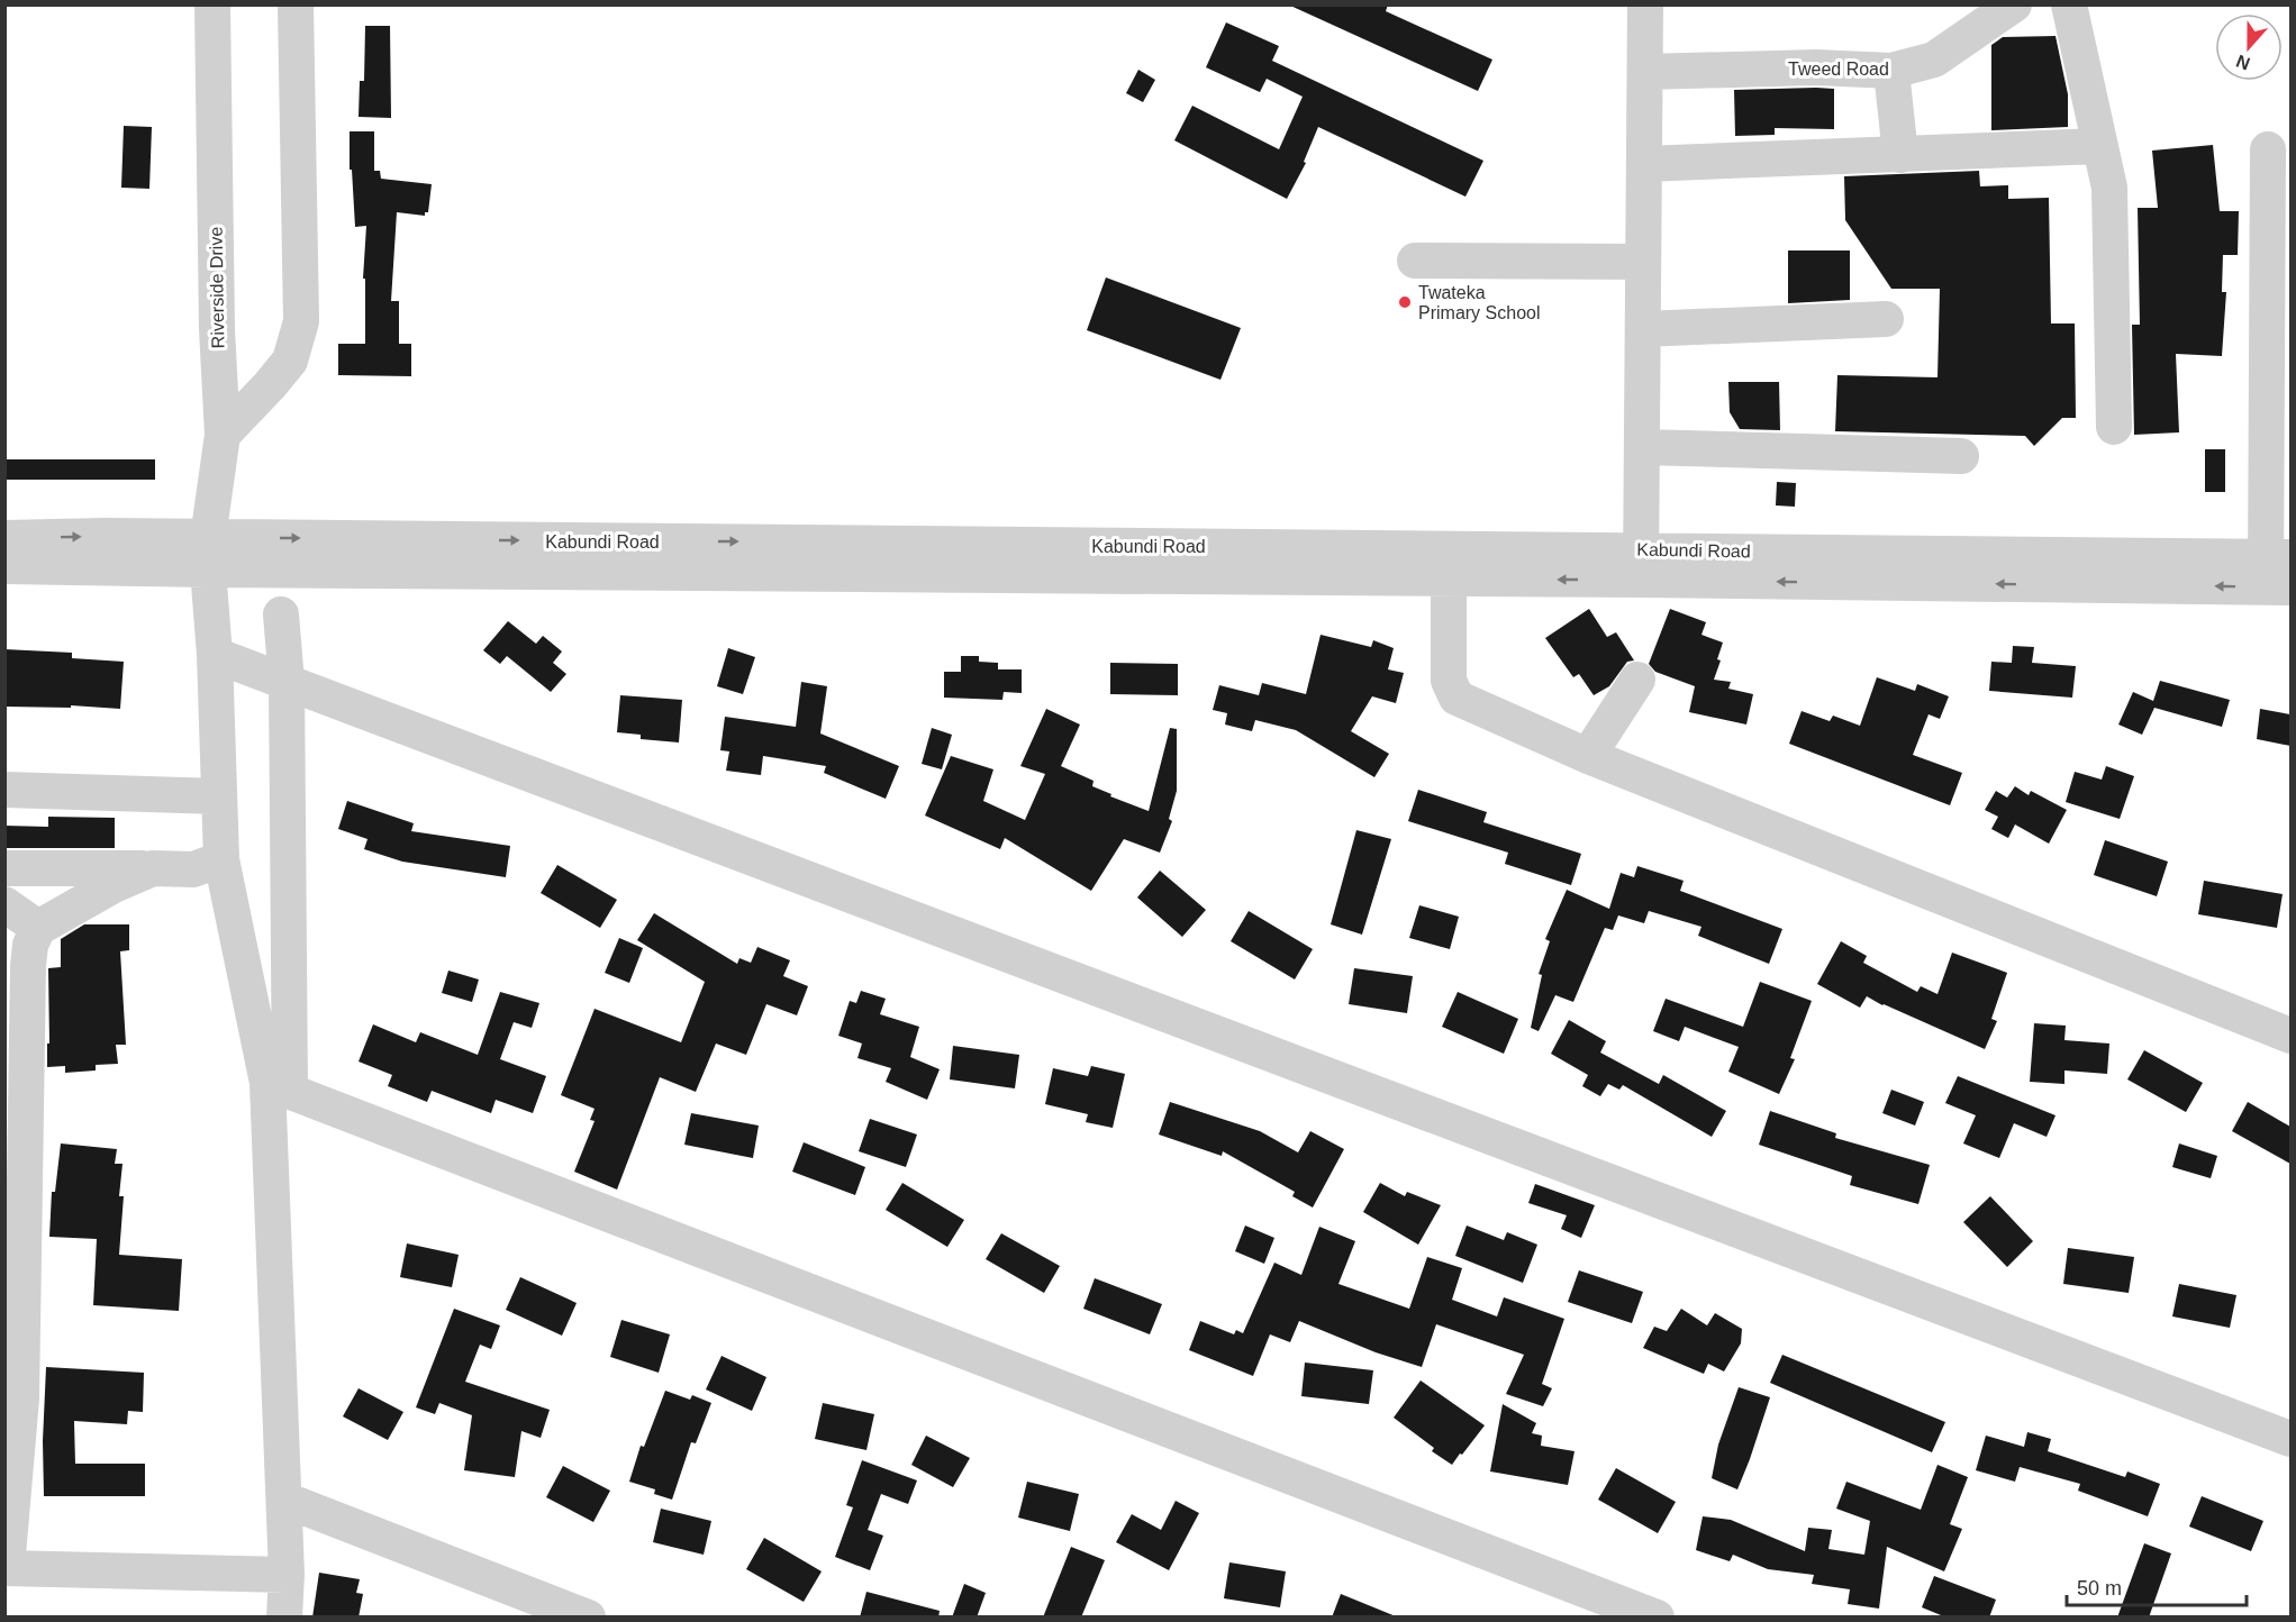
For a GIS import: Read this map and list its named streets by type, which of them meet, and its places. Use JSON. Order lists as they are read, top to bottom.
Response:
{
  "streets": {
    "street": ["Tweed Road", "Riverside Drive", "Kabundi Road"]
  },
  "crossings": [
    ["Riverside Drive", "Kabundi Road"]
  ],
  "places": ["Twateka Primary School"],
  "scale_bar": "50 m",
  "north": "bottom"
}
